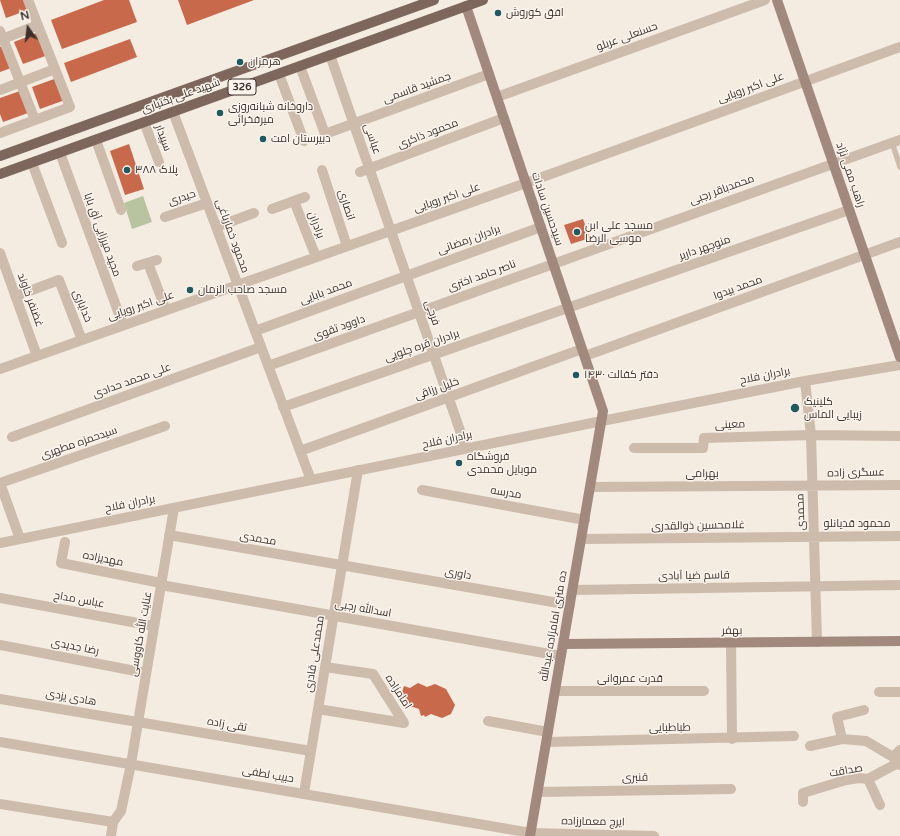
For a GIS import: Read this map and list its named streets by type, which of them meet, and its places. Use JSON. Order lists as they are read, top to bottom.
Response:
{
  "streets": {
    "main road": [
      "326",
      "شهید علی بختیاری",
      "راهب ممی نژاد",
      "سیدحسین سادات",
      "ده متری امامزاده عبدالله",
      "بهفر"
    ],
    "street": [
      "حسنعلی عربلو",
      "جمشید قاسمی",
      "علی اکبر رویایی",
      "محمود ذاکری",
      "سپیدار",
      "عباسی",
      "محمدباقر رجبی",
      "حیدری",
      "انصاری",
      "برادران",
      "مجید میرزایی آق بابا",
      "محمود خمارباغی",
      "برادران رمضانی",
      "منوچهر داربر",
      "ناصر حامد اختری",
      "محمد بیدوا",
      "محمد بابایی",
      "غضنفر خاوند",
      "خدایاری",
      "فرجی",
      "داوود تقوی",
      "برادران قره چلویی",
      "برادران فلاح",
      "علی محمد حدادی",
      "خلیل رزاقی",
      "معینی",
      "سیدحمزه مطهری",
      "عسگری زاده",
      "بهرامی",
      "مدرسه",
      "محمدی",
      "محمود قدیانلو",
      "غلامحسین ذوالقدری",
      "مهدیزاده",
      "داوری",
      "قاسم ضیا آبادی",
      "عباس مداح",
      "اسدالله رجبی",
      "عنایت‌ الله کاووسی",
      "رضا جدیدی",
      "محمدعلی قادری",
      "قدرت عمروانی",
      "امامزاده",
      "هادی یزدی",
      "تقی زاده",
      "طباطبایی",
      "صداقت",
      "حبیب لطفی",
      "قنبری",
      "ایرج معمارزاده"
    ]
  },
  "crossings": [
    ["حسنعلی عربلو", "سیدحسین سادات"],
    ["جمشید قاسمی", "شهید علی بختیاری"],
    ["جمشید قاسمی", "عباسی"],
    ["جمشید قاسمی", "سیدحسین سادات"],
    ["علی اکبر رویایی", "عباسی"],
    ["علی اکبر رویایی", "راهب ممی نژاد"],
    ["علی اکبر رویایی", "انصاری"],
    ["علی اکبر رویایی", "سیدحسین سادات"],
    ["علی اکبر رویایی", "برادران"],
    ["علی اکبر رویایی", "مجید میرزایی آق بابا"],
    ["علی اکبر رویایی", "محمود خمارباغی"],
    ["علی اکبر رویایی", "غضنفر خاوند"],
    ["علی اکبر رویایی", "خدایاری"],
    ["علی اکبر رویایی", "فرجی"],
    ["شهید علی بختیاری", "سپیدار"],
    ["شهید علی بختیاری", "عباسی"],
    ["شهید علی بختیاری", "سیدحسین سادات"],
    ["شهید علی بختیاری", "مجید میرزایی آق بابا"],
    ["شهید علی بختیاری", "محمود خمارباغی"],
    ["محمود ذاکری", "عباسی"],
    ["محمود ذاکری", "سیدحسین سادات"],
    ["عباسی", "فرجی"],
    ["راهب ممی نژاد", "محمدباقر رجبی"],
    ["راهب ممی نژاد", "منوچهر داربر"],
    ["راهب ممی نژاد", "محمد بیدوا"],
    ["محمدباقر رجبی", "سیدحسین سادات"],
    ["محمدباقر رجبی", "ناصر حامد اختری"],
    ["حیدری", "محمود خمارباغی"],
    ["سیدحسین سادات", "برادران رمضانی"],
    ["سیدحسین سادات", "منوچهر داربر"],
    ["سیدحسین سادات", "ناصر حامد اختری"],
    ["سیدحسین سادات", "محمد بیدوا"],
    ["سیدحسین سادات", "برادران قره چلویی"],
    ["سیدحسین سادات", "برادران فلاح"],
    ["سیدحسین سادات", "خلیل رزاقی"],
    ["سیدحسین سادات", "ده متری امامزاده عبدالله"],
    ["محمود خمارباغی", "محمد بابایی"],
    ["محمود خمارباغی", "داوود تقوی"],
    ["محمود خمارباغی", "برادران قره چلویی"],
    ["محمود خمارباغی", "برادران فلاح"],
    ["محمود خمارباغی", "علی محمد حدادی"],
    ["محمود خمارباغی", "خلیل رزاقی"],
    ["برادران رمضانی", "محمد بابایی"],
    ["برادران رمضانی", "فرجی"],
    ["منوچهر داربر", "برادران قره چلویی"],
    ["ناصر حامد اختری", "فرجی"],
    ["ناصر حامد اختری", "داوود تقوی"],
    ["محمد بیدوا", "خلیل رزاقی"],
    ["محمد بابایی", "فرجی"],
    ["غضنفر خاوند", "خدایاری"],
    ["فرجی", "داوود تقوی"],
    ["فرجی", "برادران قره چلویی"],
    ["فرجی", "برادران فلاح"],
    ["فرجی", "خلیل رزاقی"],
    ["برادران فلاح", "محمدی"],
    ["برادران فلاح", "ده متری امامزاده عبدالله"],
    ["برادران فلاح", "عنایت‌ الله کاووسی"],
    ["برادران فلاح", "محمدعلی قادری"],
    ["معینی", "محمدی"],
    ["عسگری زاده", "بهرامی"],
    ["عسگری زاده", "محمدی"],
    ["بهرامی", "محمدی"],
    ["بهرامی", "ده متری امامزاده عبدالله"],
    ["مدرسه", "ده متری امامزاده عبدالله"],
    ["محمدی", "محمود قدیانلو"],
    ["محمدی", "غلامحسین ذوالقدری"],
    ["محمدی", "داوری"],
    ["محمدی", "قاسم ضیا آبادی"],
    ["محمدی", "بهفر"],
    ["محمدی", "عنایت‌ الله کاووسی"],
    ["محمدی", "محمدعلی قادری"],
    ["محمود قدیانلو", "غلامحسین ذوالقدری"],
    ["غلامحسین ذوالقدری", "ده متری امامزاده عبدالله"],
    ["مهدیزاده", "اسدالله رجبی"],
    ["مهدیزاده", "عنایت‌ الله کاووسی"],
    ["داوری", "ده متری امامزاده عبدالله"],
    ["داوری", "محمدعلی قادری"],
    ["قاسم ضیا آبادی", "ده متری امامزاده عبدالله"],
    ["عباس مداح", "عنایت‌ الله کاووسی"],
    ["اسدالله رجبی", "ده متری امامزاده عبدالله"],
    ["اسدالله رجبی", "عنایت‌ الله کاووسی"],
    ["اسدالله رجبی", "محمدعلی قادری"],
    ["ده متری امامزاده عبدالله", "بهفر"],
    ["ده متری امامزاده عبدالله", "قدرت عمروانی"],
    ["ده متری امامزاده عبدالله", "طباطبایی"],
    ["ده متری امامزاده عبدالله", "حبیب لطفی"],
    ["ده متری امامزاده عبدالله", "قنبری"],
    ["ده متری امامزاده عبدالله", "ایرج معمارزاده"],
    ["عنایت‌ الله کاووسی", "رضا جدیدی"],
    ["عنایت‌ الله کاووسی", "هادی یزدی"],
    ["عنایت‌ الله کاووسی", "تقی زاده"],
    ["عنایت‌ الله کاووسی", "حبیب لطفی"],
    ["محمدعلی قادری", "امامزاده"],
    ["محمدعلی قادری", "تقی زاده"],
    ["محمدعلی قادری", "حبیب لطفی"],
    ["هادی یزدی", "تقی زاده"],
    ["حبیب لطفی", "ایرج معمارزاده"]
  ],
  "places": [
    "افق کوروش",
    "هرمزان",
    "داروخانه شبانه‌روزی میرفخرائی",
    "دبیرستان امت",
    "پلاک ۳۸۸",
    "مسجد علی ابن موسی الرضا",
    "مسجد صاحب الزمان",
    "دفتر کفالت ۱۴۳۰",
    "کلینیک زیبایی الماس",
    "فروشگاه موبایل محمدی"
  ],
  "north": "top"
}
